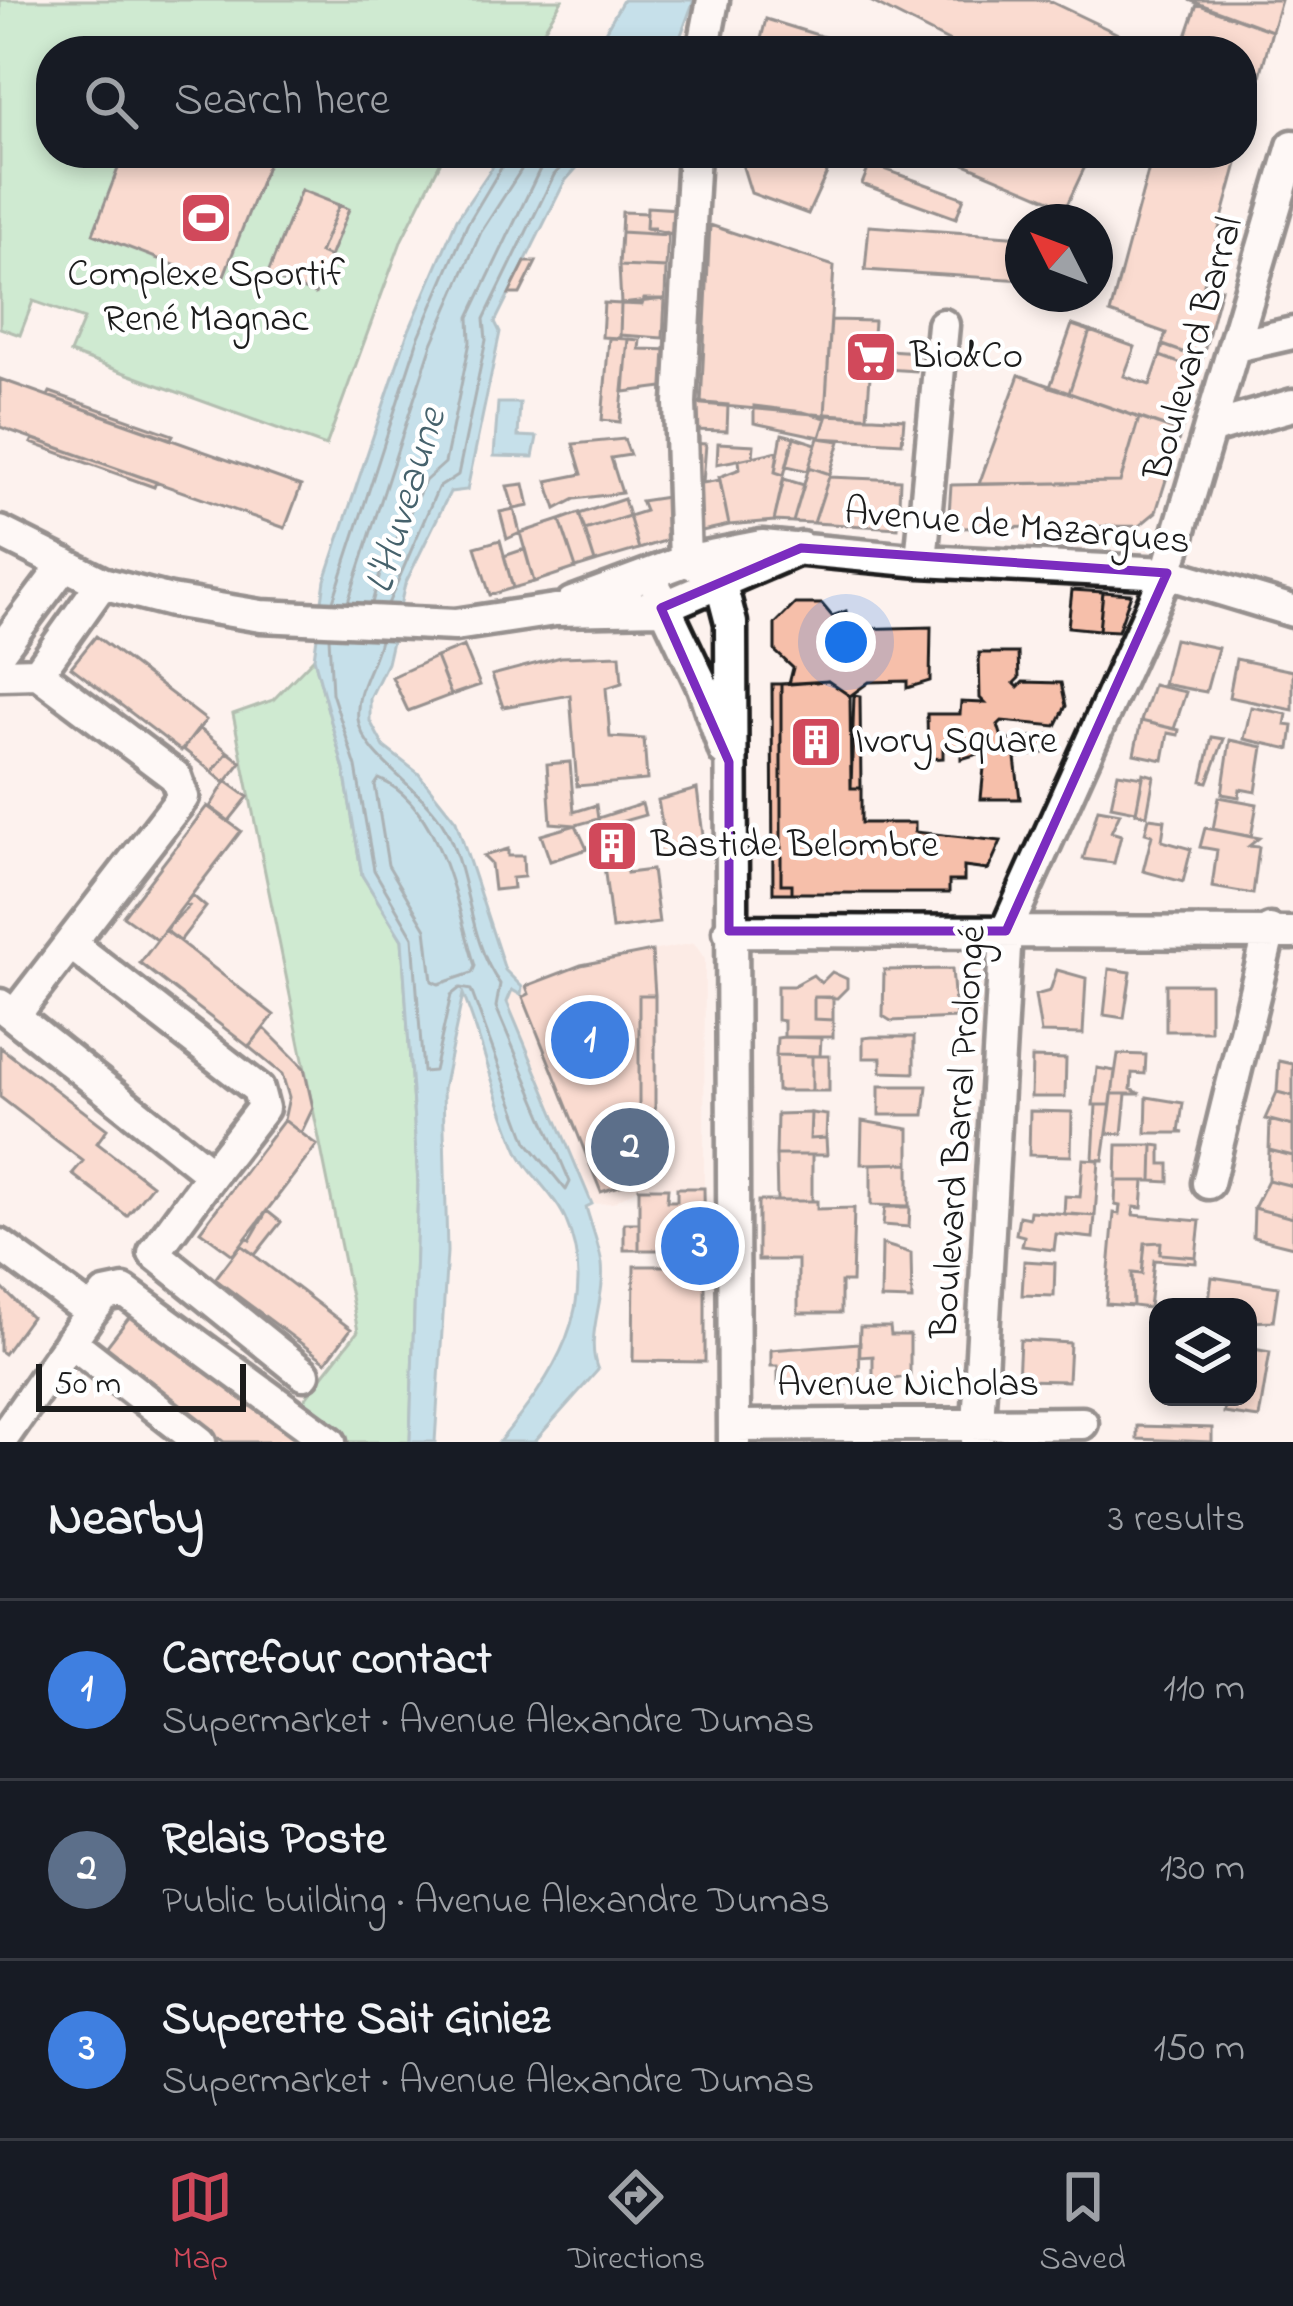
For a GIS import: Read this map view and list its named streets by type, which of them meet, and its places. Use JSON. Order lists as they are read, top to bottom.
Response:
{
  "streets": {
    "street": [
      "Boulevard Barral",
      "Avenue de Mazargues",
      "Boulevard Barral Prolongé",
      "Avenue Nicholas"
    ]
  },
  "crossings": [
    ["Boulevard Barral", "Avenue de Mazargues"],
    ["Boulevard Barral", "Boulevard Barral Prolongé"],
    ["Avenue de Mazargues", "Boulevard Barral Prolongé"],
    ["Boulevard Barral Prolongé", "Avenue Nicholas"]
  ],
  "water": ["L'Huveaune"],
  "places": {
    "sports": ["Complexe Sportif René Magnac"],
    "supermarket": ["Bio&Co"],
    "building": ["Ivory Square", "Bastide Belombre"]
  },
  "scale_bar": "50 m",
  "north": "top left",
  "page": {
    "search": "Search here",
    "pins": ["1", "2", "3"],
    "scale": "50 m",
    "heading": ["Nearby", "3 results"],
    "list": [
      {
        "mark": "1",
        "name": "Carrefour contact",
        "note": "Supermarket · Avenue Alexandre Dumas",
        "value": "110 m"
      },
      {
        "mark": "2",
        "name": "Relais Poste",
        "note": "Public building · Avenue Alexandre Dumas",
        "value": "130 m"
      },
      {
        "mark": "3",
        "name": "Superette Sait Giniez",
        "note": "Supermarket · Avenue Alexandre Dumas",
        "value": "150 m"
      }
    ],
    "nav": ["Map", "Directions", "Saved"]
  }
}
